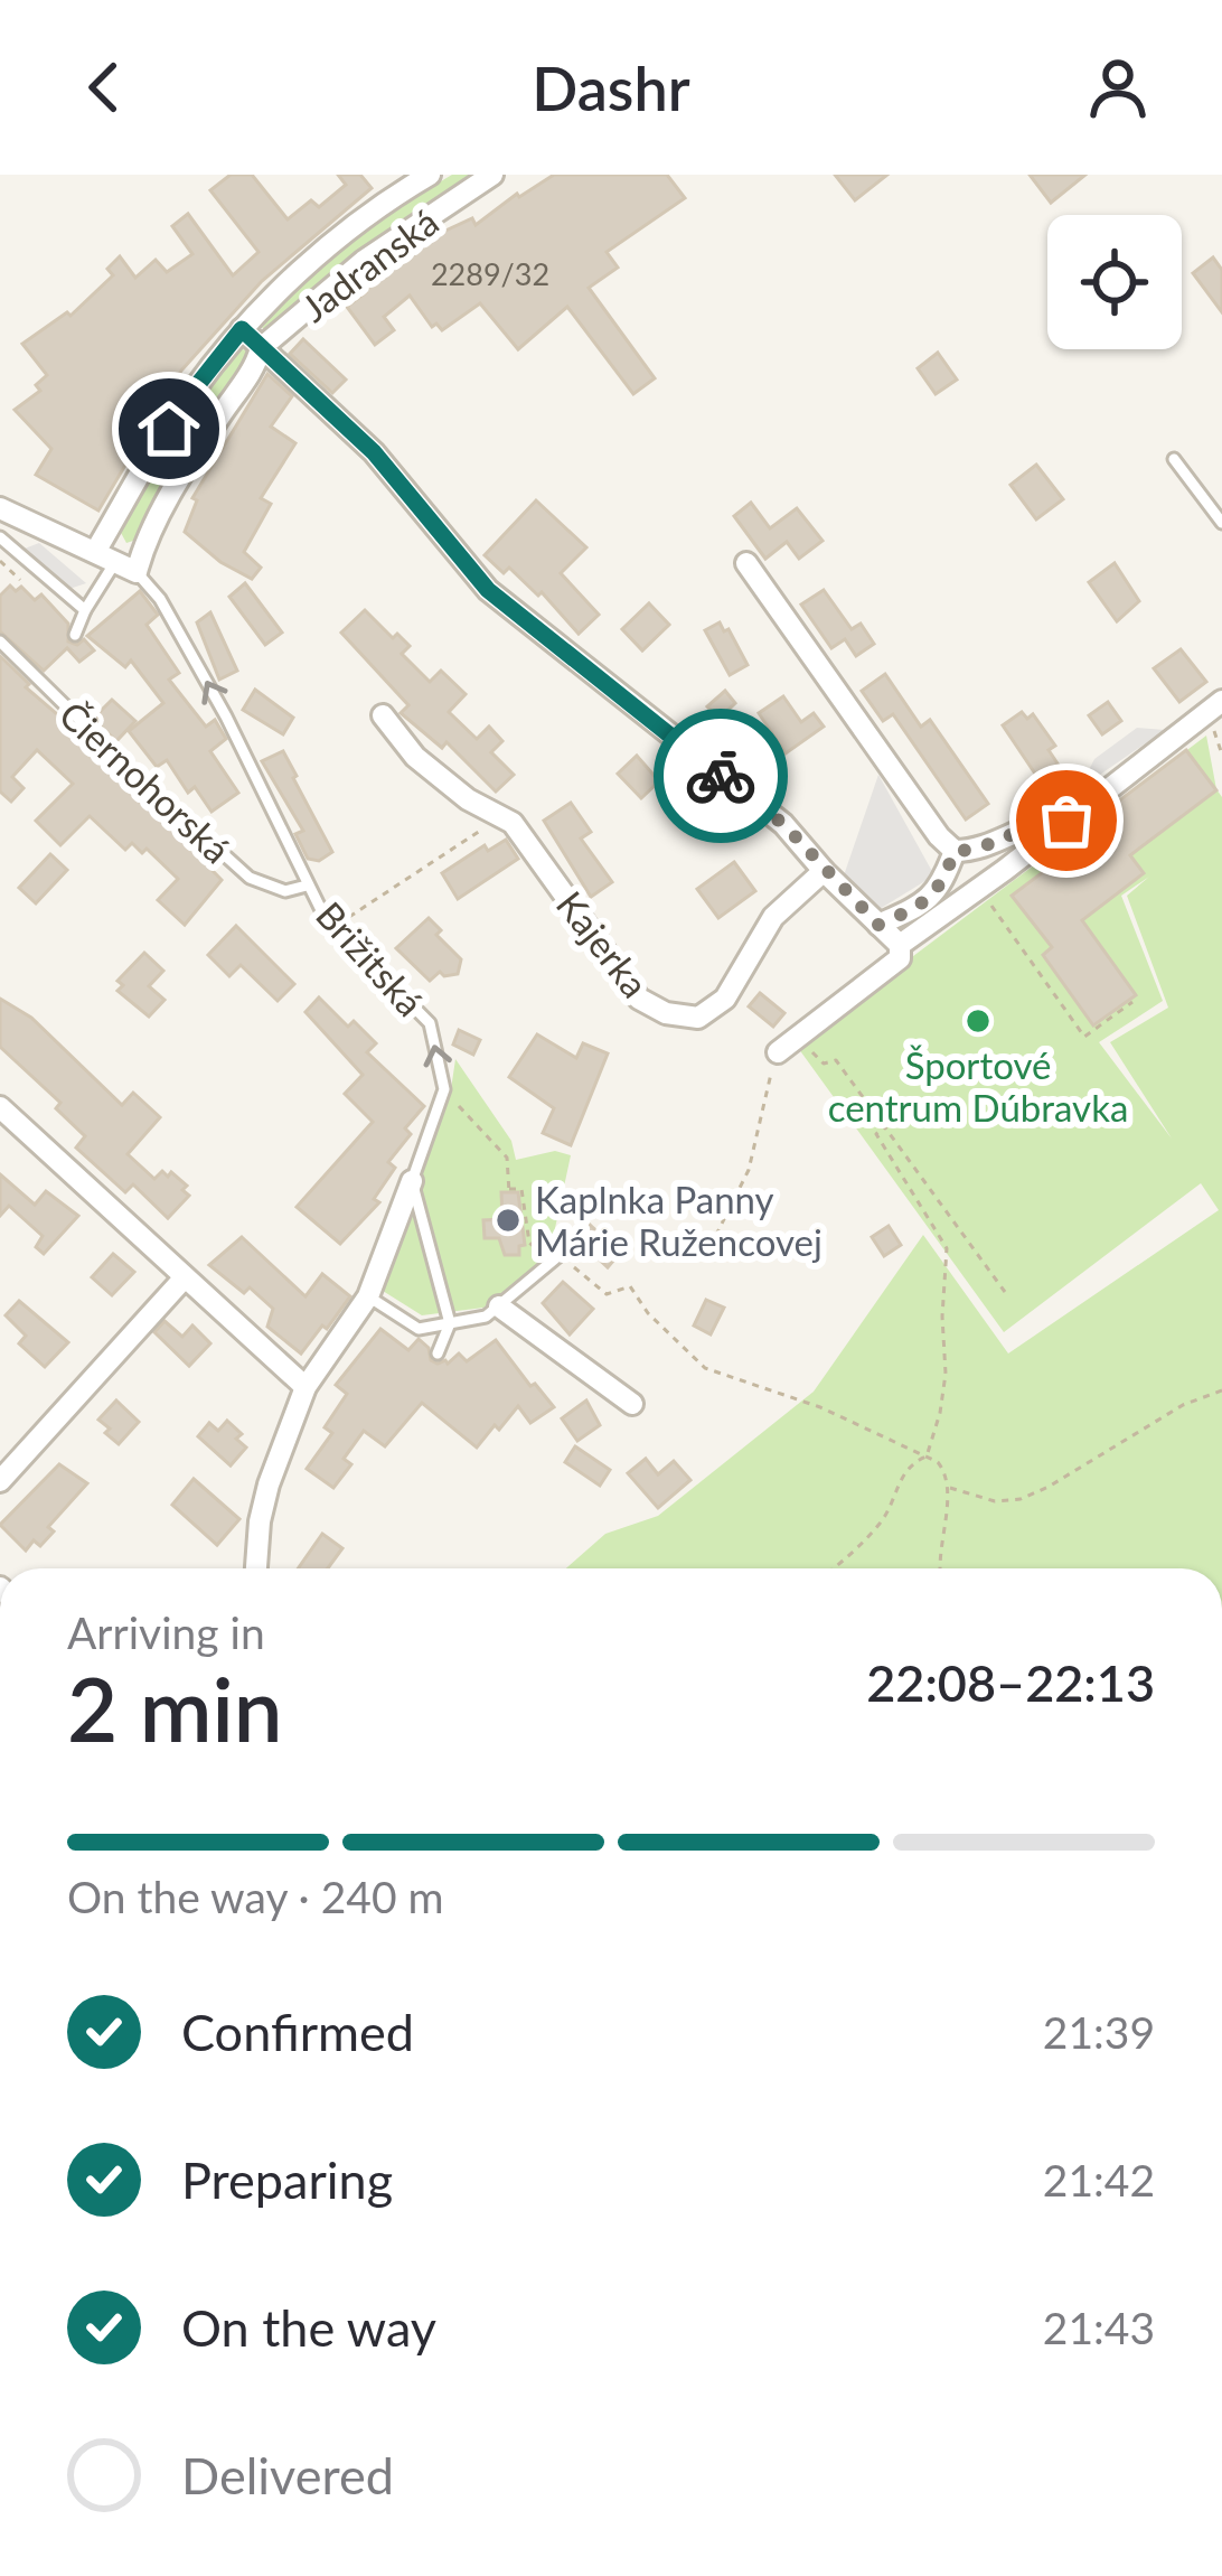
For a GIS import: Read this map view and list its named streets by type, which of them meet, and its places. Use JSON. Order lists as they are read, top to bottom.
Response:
{
  "streets": {
    "street": ["Jadranská", "Kajerka"],
    "lane": ["Čiernohorská", "Brižitská"]
  },
  "crossings": [
    ["Jadranská", "Brižitská"],
    ["Čiernohorská", "Brižitská"]
  ],
  "one_way": ["Brižitská"],
  "places": ["Športové centrum Dúbravka", "Kaplnka Panny Márie Ružencovej"],
  "house_numbers": ["2289/32"],
  "page": {
    "header": "Dashr",
    "heading": ["2 min", "Arriving in", "22:08–22:13"],
    "bar": "On the way · 240 m",
    "list": [
      ["Confirmed", "21:39"],
      ["Preparing", "21:42"],
      ["On the way", "21:43"],
      "Delivered"
    ]
  }
}
